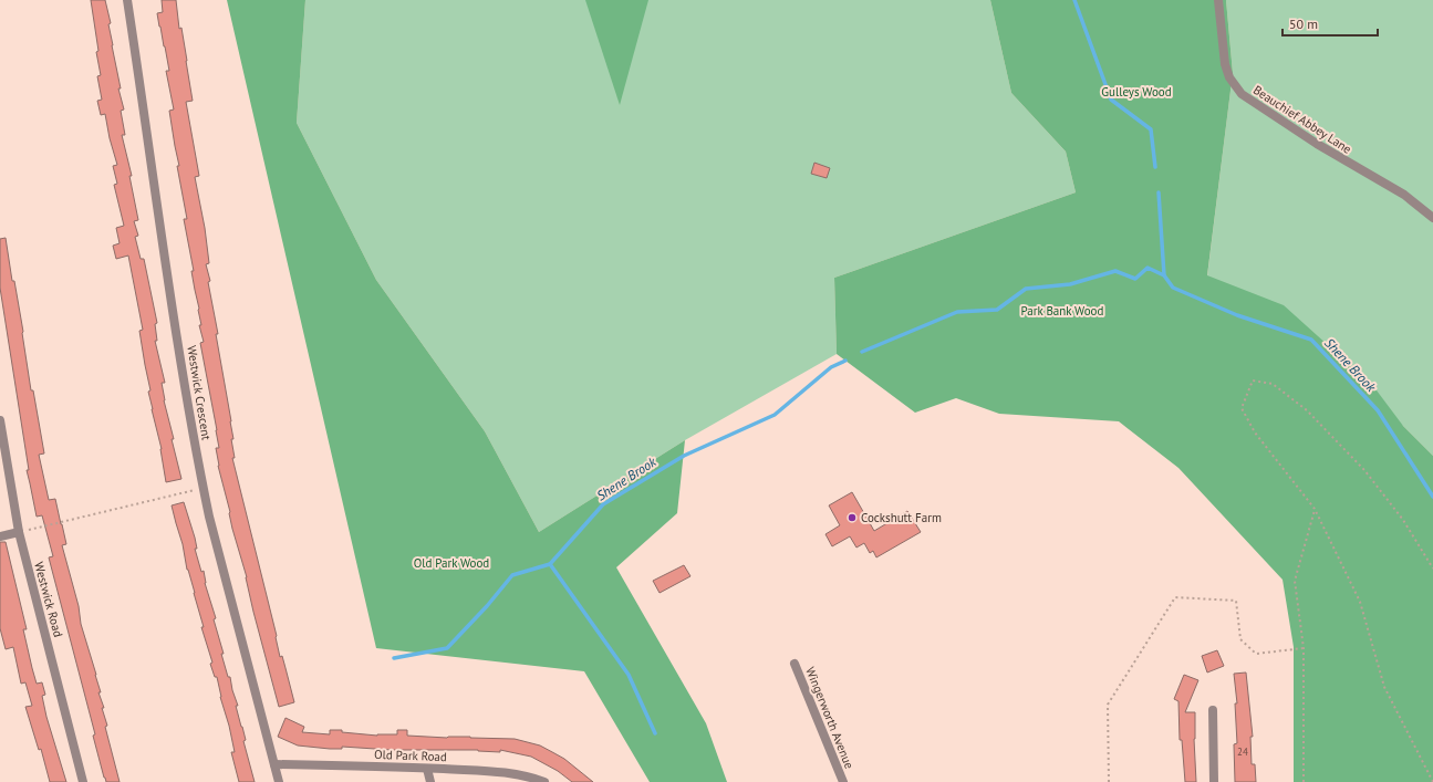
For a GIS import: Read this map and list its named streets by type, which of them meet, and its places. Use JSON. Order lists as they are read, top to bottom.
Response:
{
  "streets": {
    "street": [
      "Beauchief Abbey Lane",
      "Westwick Crescent",
      "Westwick Road",
      "Wingerworth Avenue",
      "Old Park Road"
    ]
  },
  "crossings": [
    ["Westwick Crescent", "Old Park Road"]
  ],
  "water": ["Shene Brook"],
  "parks": ["Gulleys Wood", "Park Bank Wood", "Old Park Wood"],
  "places": ["Cockshutt Farm"],
  "house_numbers": ["24"],
  "scale_bar": "50 m"
}
